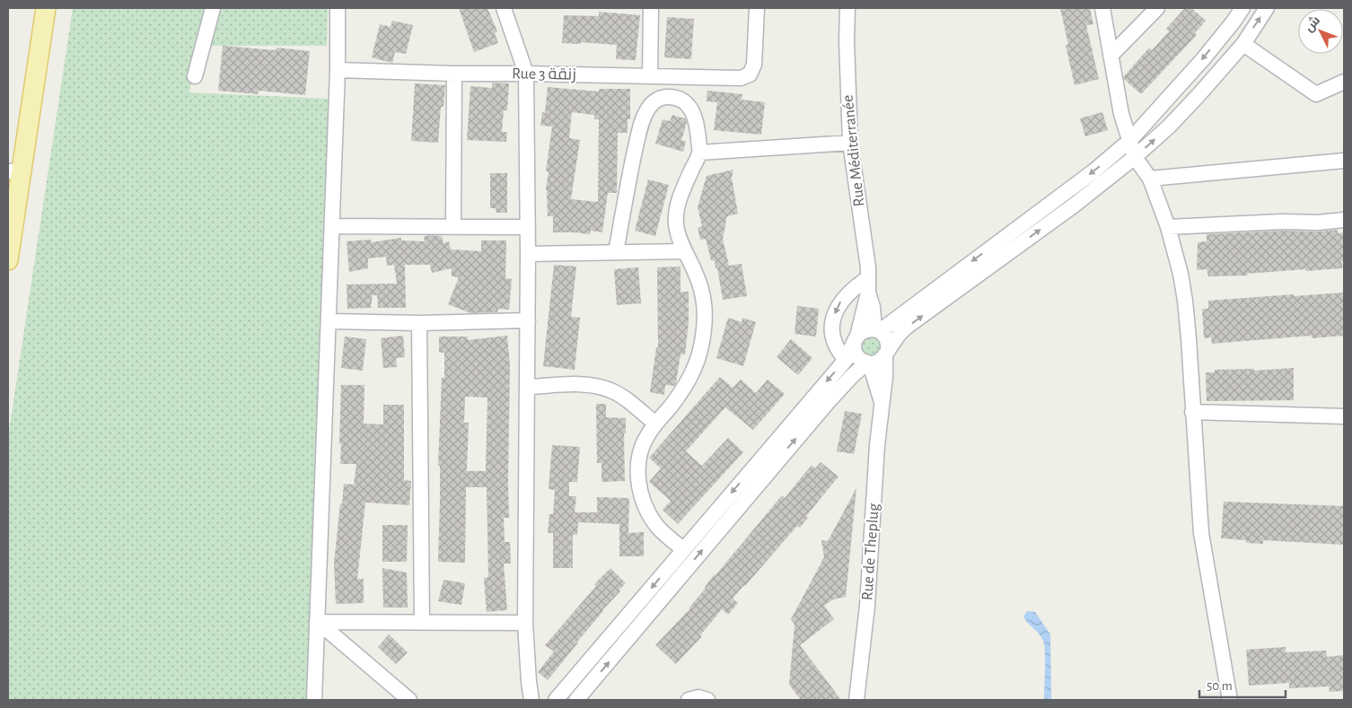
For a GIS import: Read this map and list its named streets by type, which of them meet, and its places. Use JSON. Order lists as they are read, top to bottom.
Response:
{
  "streets": {
    "street": ["Rue 3 زنقة", "Rue Méditerranée", "Rue de Theplug"]
  },
  "scale_bar": "50 m",
  "north": "top left"
}
